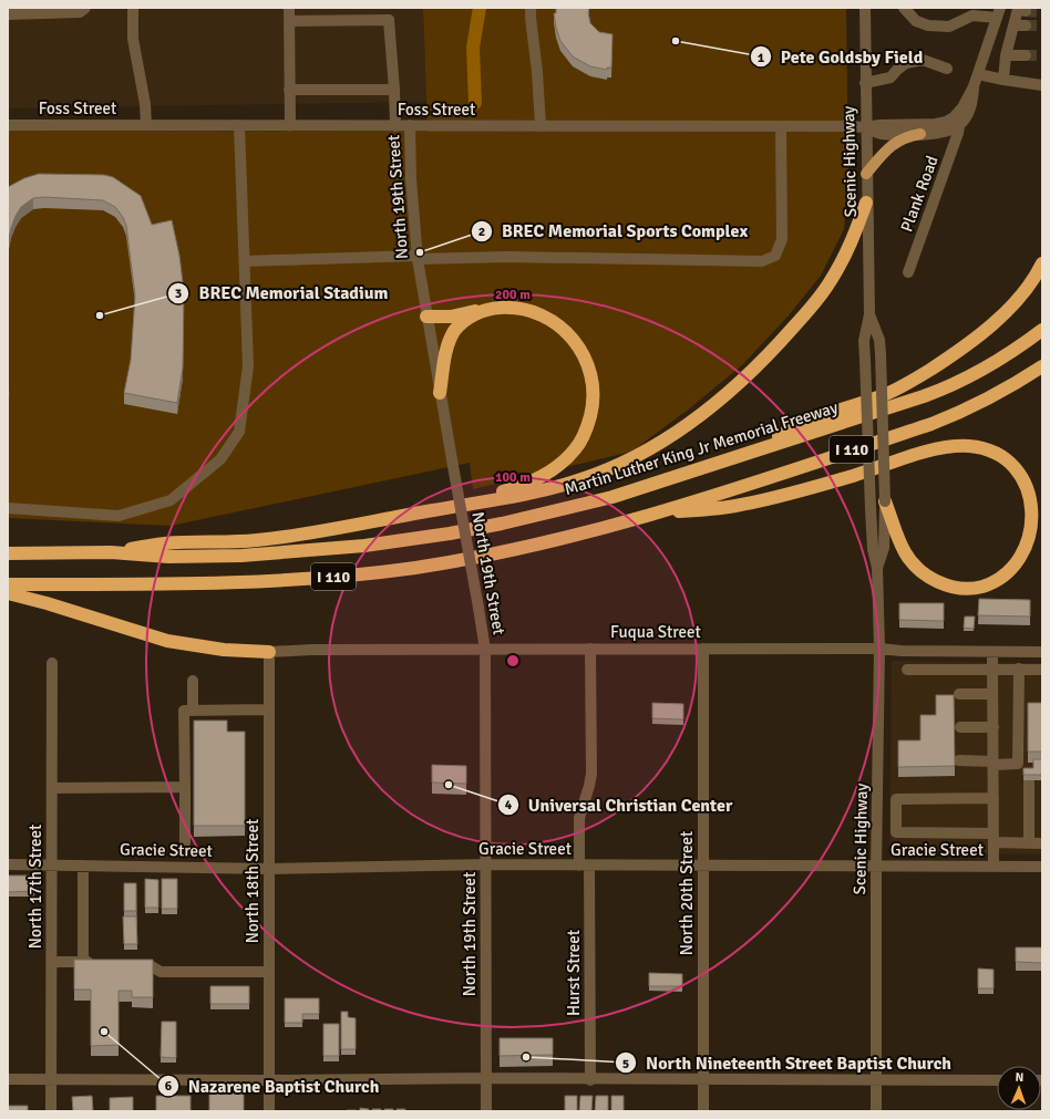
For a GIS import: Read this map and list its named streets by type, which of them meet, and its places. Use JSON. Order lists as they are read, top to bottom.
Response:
{
  "streets": {
    "highway": ["Martin Luther King Jr Memorial Freeway", "I 110"],
    "street": [
      "Foss Street",
      "Scenic Highway",
      "Plank Road",
      "North 19th Street",
      "Fuqua Street",
      "Gracie Street",
      "North 18th Street",
      "North 17th Street",
      "North 20th Street",
      "Hurst Street"
    ]
  },
  "crossings": [
    ["Foss Street", "Scenic Highway"],
    ["Foss Street", "Plank Road"],
    ["Foss Street", "North 19th Street"],
    ["Scenic Highway", "Plank Road"],
    ["Scenic Highway", "Fuqua Street"],
    ["Scenic Highway", "Gracie Street"],
    ["North 19th Street", "Fuqua Street"],
    ["North 19th Street", "Gracie Street"],
    ["Fuqua Street", "North 18th Street"],
    ["Fuqua Street", "North 20th Street"],
    ["Fuqua Street", "Hurst Street"],
    ["Gracie Street", "North 18th Street"],
    ["Gracie Street", "North 17th Street"],
    ["Gracie Street", "North 20th Street"],
    ["Gracie Street", "Hurst Street"]
  ],
  "places": [
    "Pete Goldsby Field",
    "BREC Memorial Sports Complex",
    "BREC Memorial Stadium",
    "Universal Christian Center",
    "Nazarene Baptist Church",
    "North Nineteenth Street Baptist Church"
  ],
  "north": "top",
  "rings": ["200 m", "100 m"]
}
